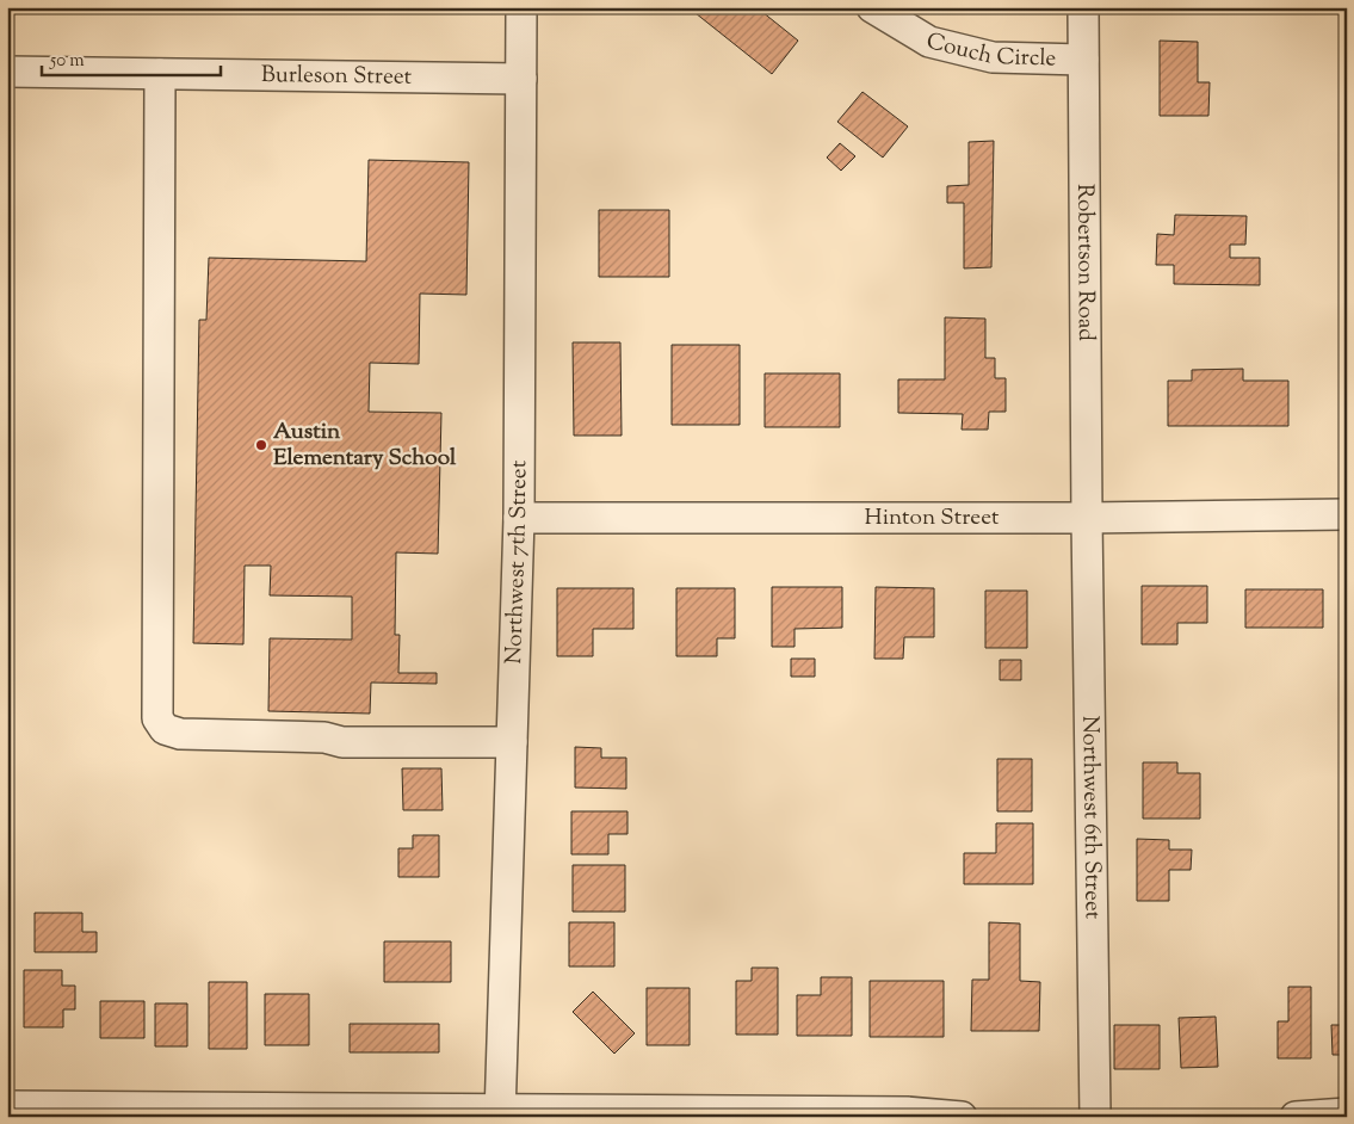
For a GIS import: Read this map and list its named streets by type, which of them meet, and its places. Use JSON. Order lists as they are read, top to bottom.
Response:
{
  "streets": {
    "street": [
      "Couch Circle",
      "Burleson Street",
      "Robertson Road",
      "Hinton Street",
      "Northwest 7th Street",
      "Northwest 6th Street"
    ]
  },
  "crossings": [
    ["Couch Circle", "Robertson Road"],
    ["Burleson Street", "Northwest 7th Street"],
    ["Robertson Road", "Hinton Street"],
    ["Robertson Road", "Northwest 6th Street"],
    ["Hinton Street", "Northwest 7th Street"],
    ["Hinton Street", "Northwest 6th Street"]
  ],
  "places": ["Austin Elementary School"],
  "scale_bar": "50 m"
}
